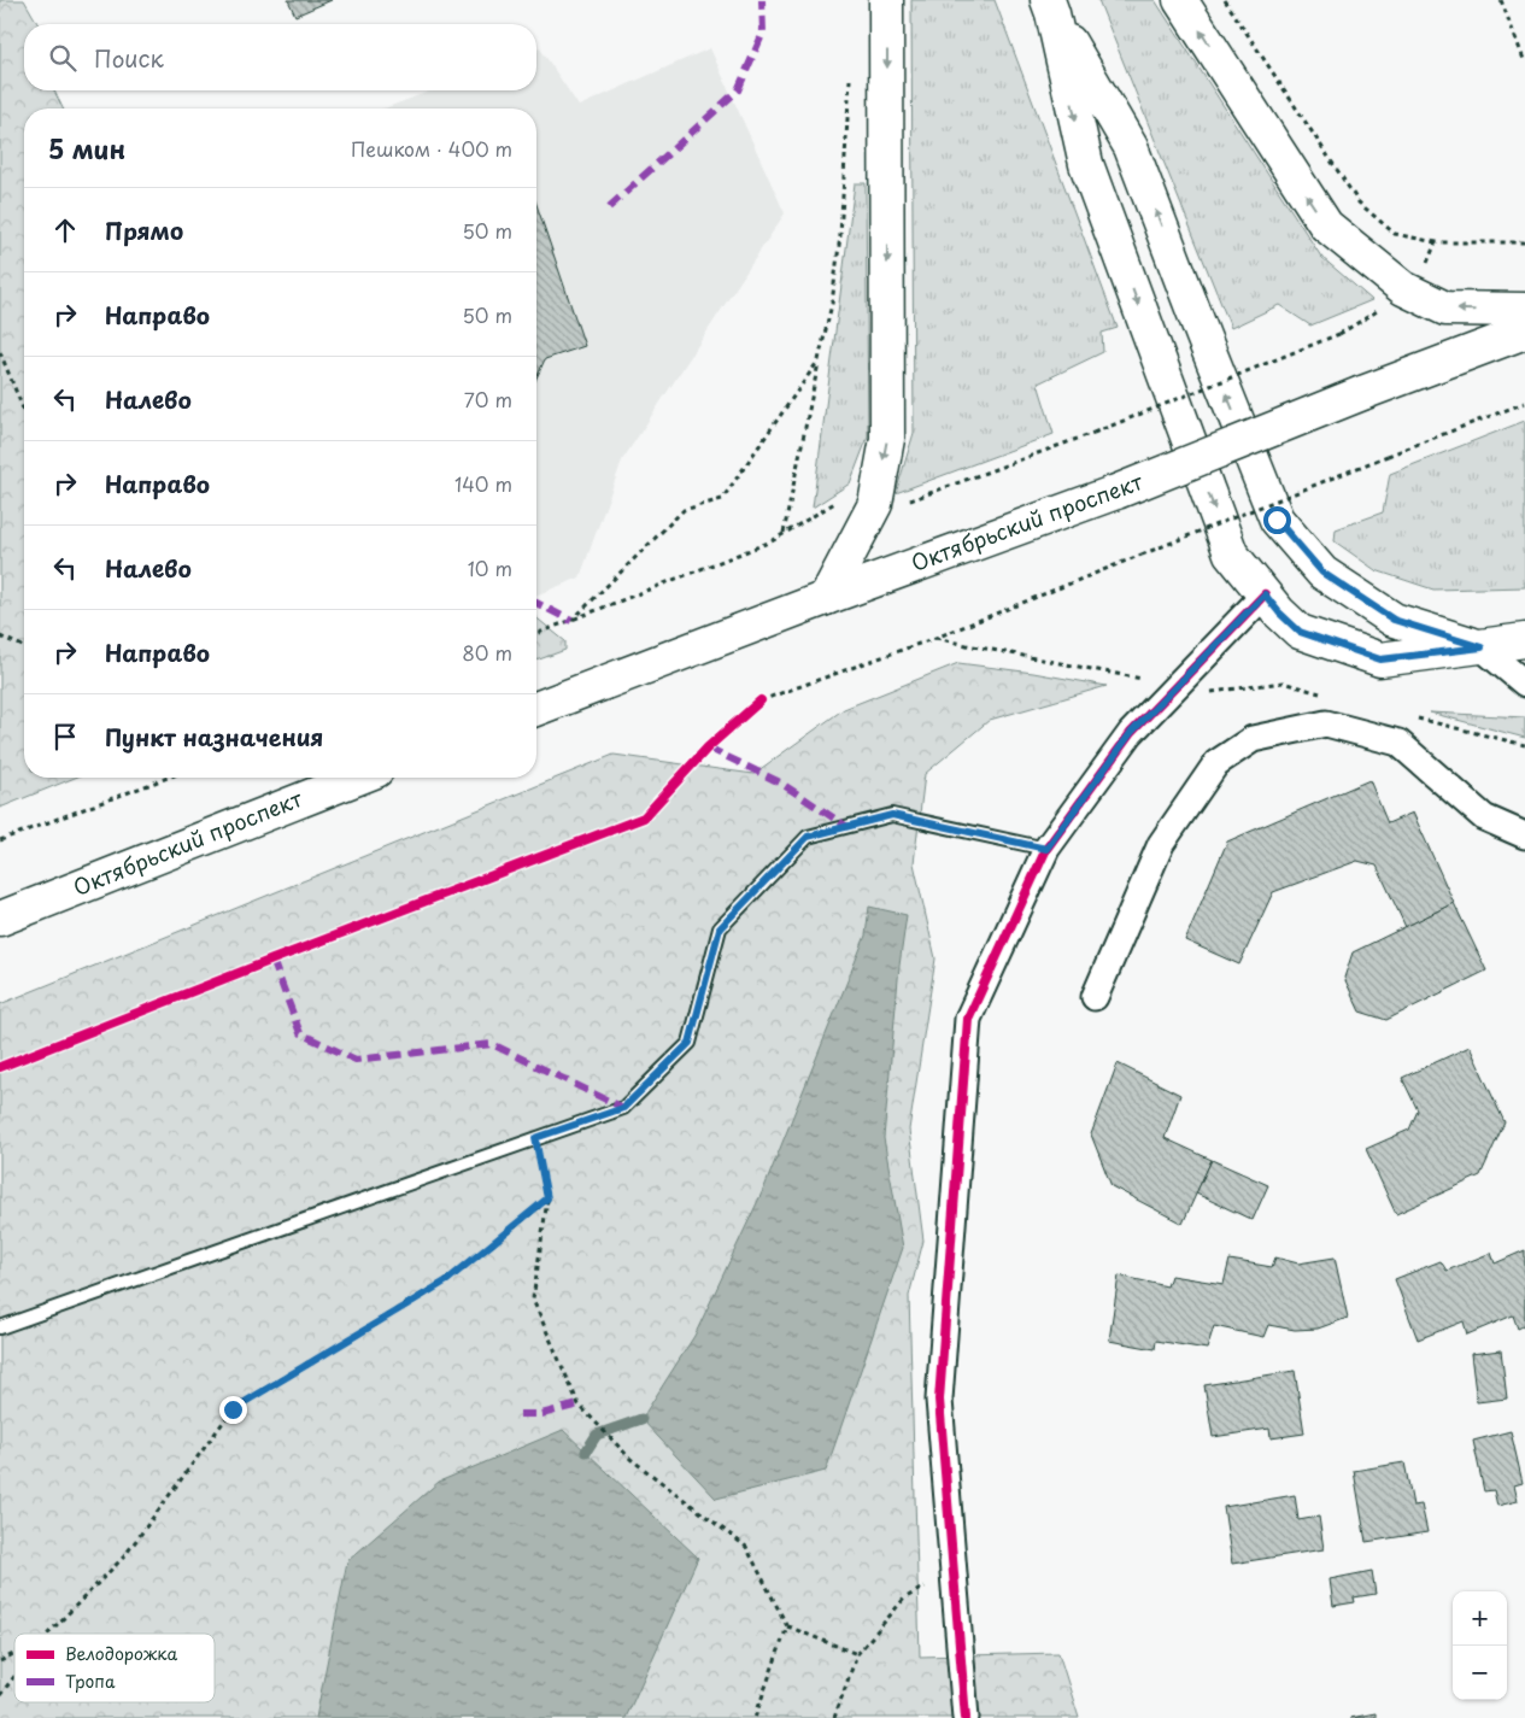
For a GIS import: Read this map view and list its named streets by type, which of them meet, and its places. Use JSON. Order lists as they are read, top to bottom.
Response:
{
  "streets": {
    "main road": ["Октябрьский проспект"]
  },
  "legend": ["Велодорожка", "Тропа"],
  "page": {
    "search": "Поиск",
    "heading": ["5 мин", "Пешком · 400 m"],
    "list": [
      ["Прямо", "50 m"],
      ["Направо", "50 m"],
      ["Налево", "70 m"],
      ["Направо", "140 m"],
      ["Налево", "10 m"],
      ["Направо", "80 m"],
      "Пункт назначения"
    ],
    "map_buttons": ["+", "−"]
  }
}
